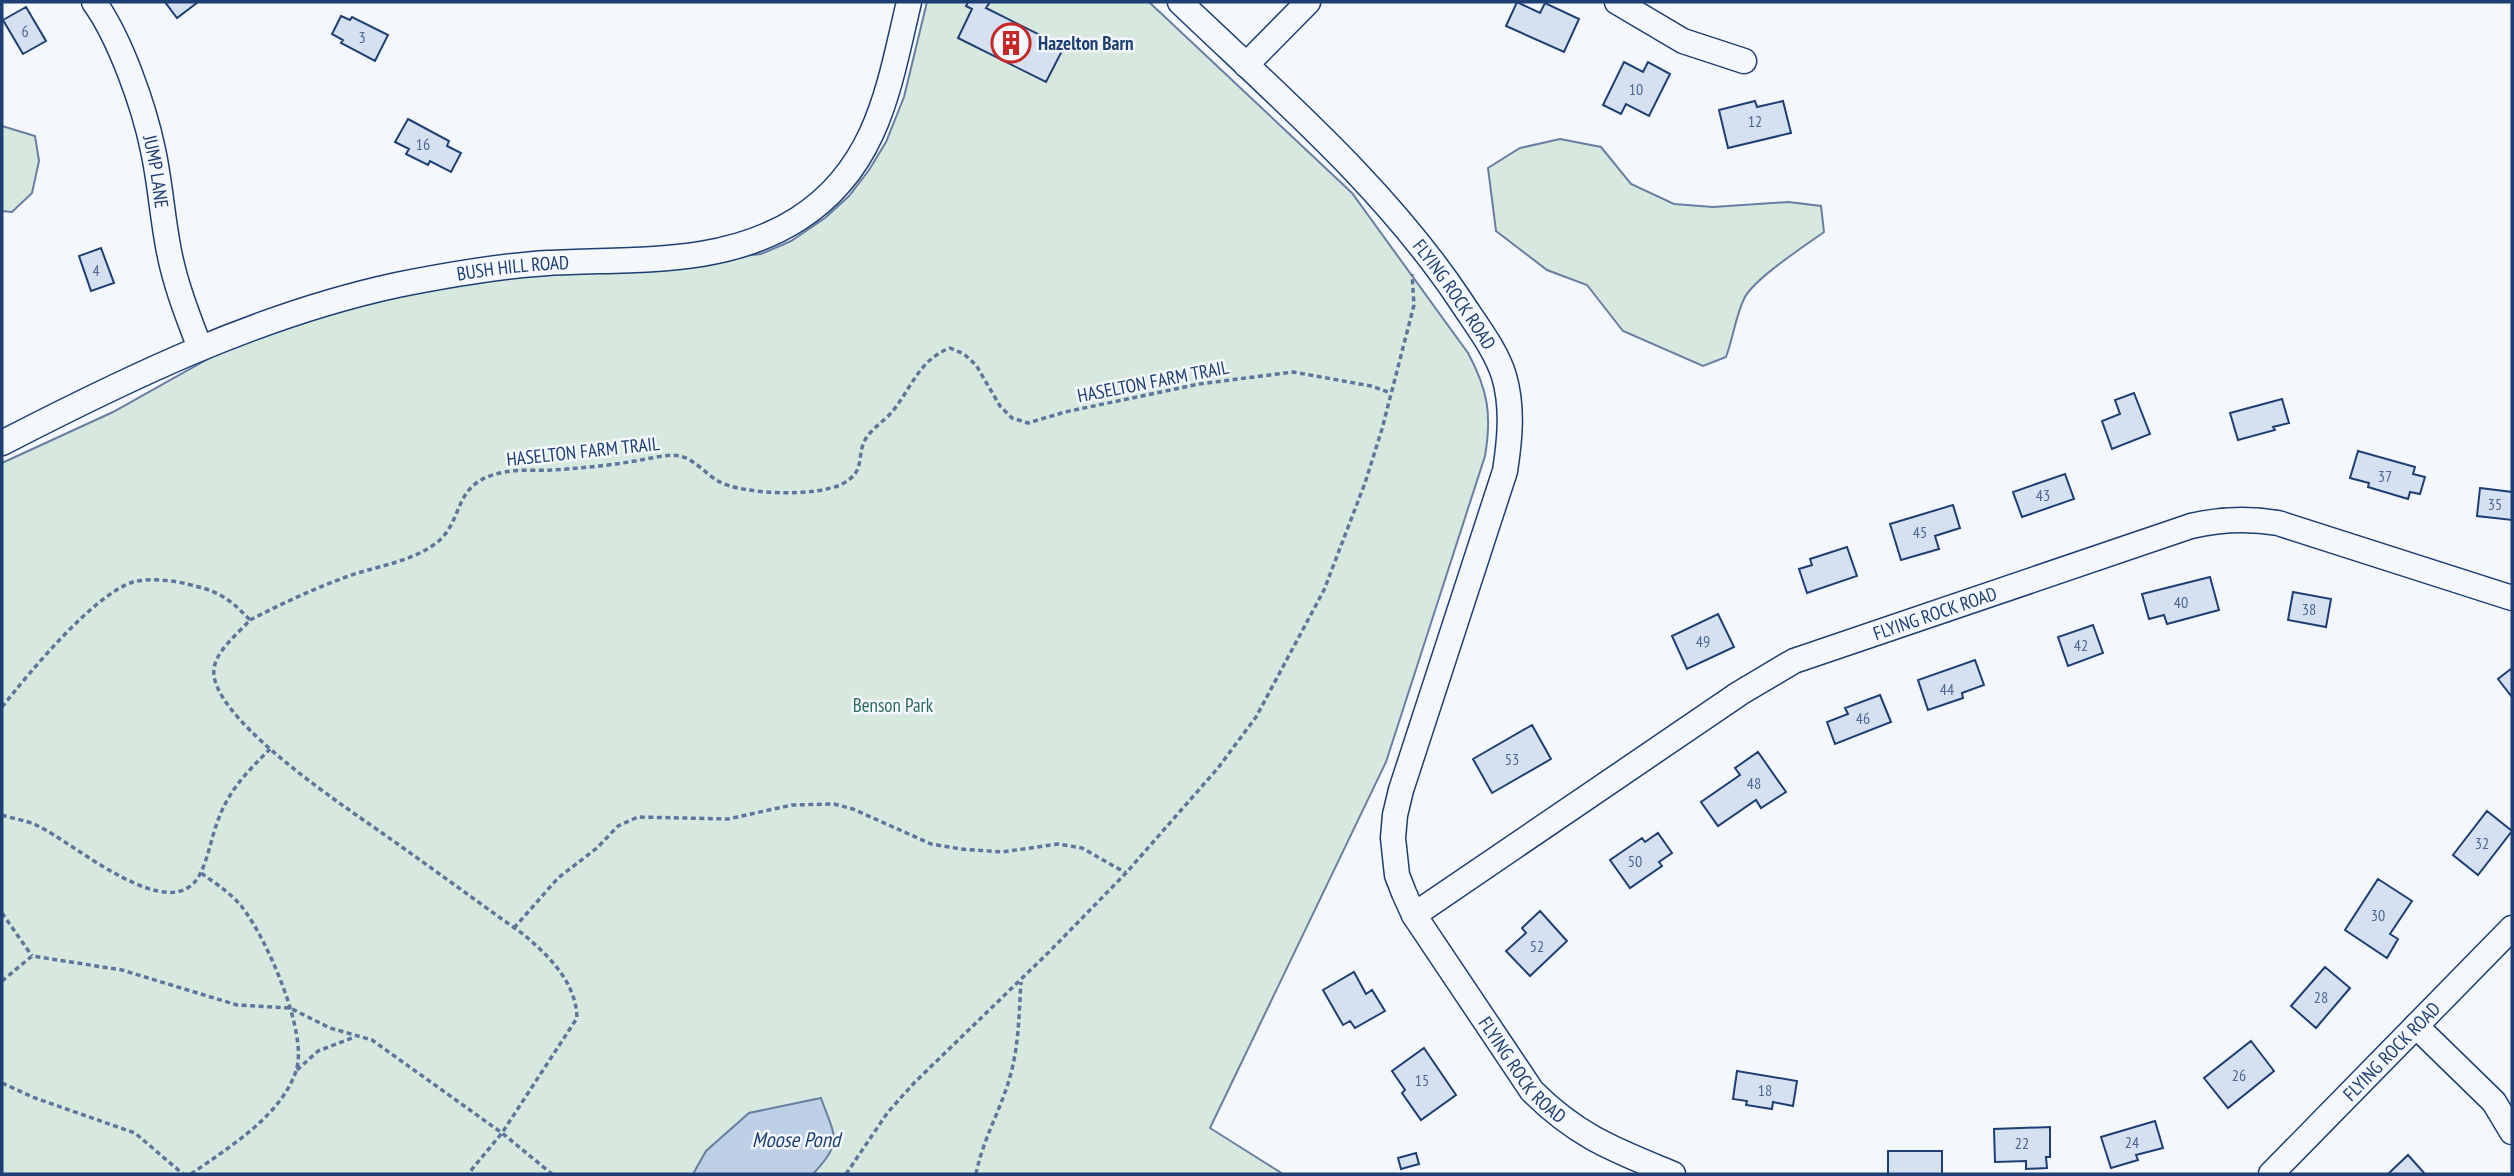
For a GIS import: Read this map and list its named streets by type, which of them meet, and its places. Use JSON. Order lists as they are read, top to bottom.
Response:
{
  "streets": {
    "street": ["JUMP LANE", "BUSH HILL ROAD", "FLYING ROCK ROAD"],
    "path": ["HASELTON FARM TRAIL"]
  },
  "crossings": [
    ["JUMP LANE", "BUSH HILL ROAD"]
  ],
  "water": ["Moose Pond"],
  "parks": ["Benson Park"],
  "places": {
    "building": ["Hazelton Barn"]
  },
  "house_numbers": [
    "6",
    "3",
    "10",
    "12",
    "16",
    "4",
    "37",
    "43",
    "35",
    "45",
    "40",
    "38",
    "49",
    "42",
    "44",
    "46",
    "53",
    "48",
    "32",
    "50",
    "30",
    "52",
    "28",
    "26",
    "15",
    "18",
    "24",
    "22"
  ]
}
